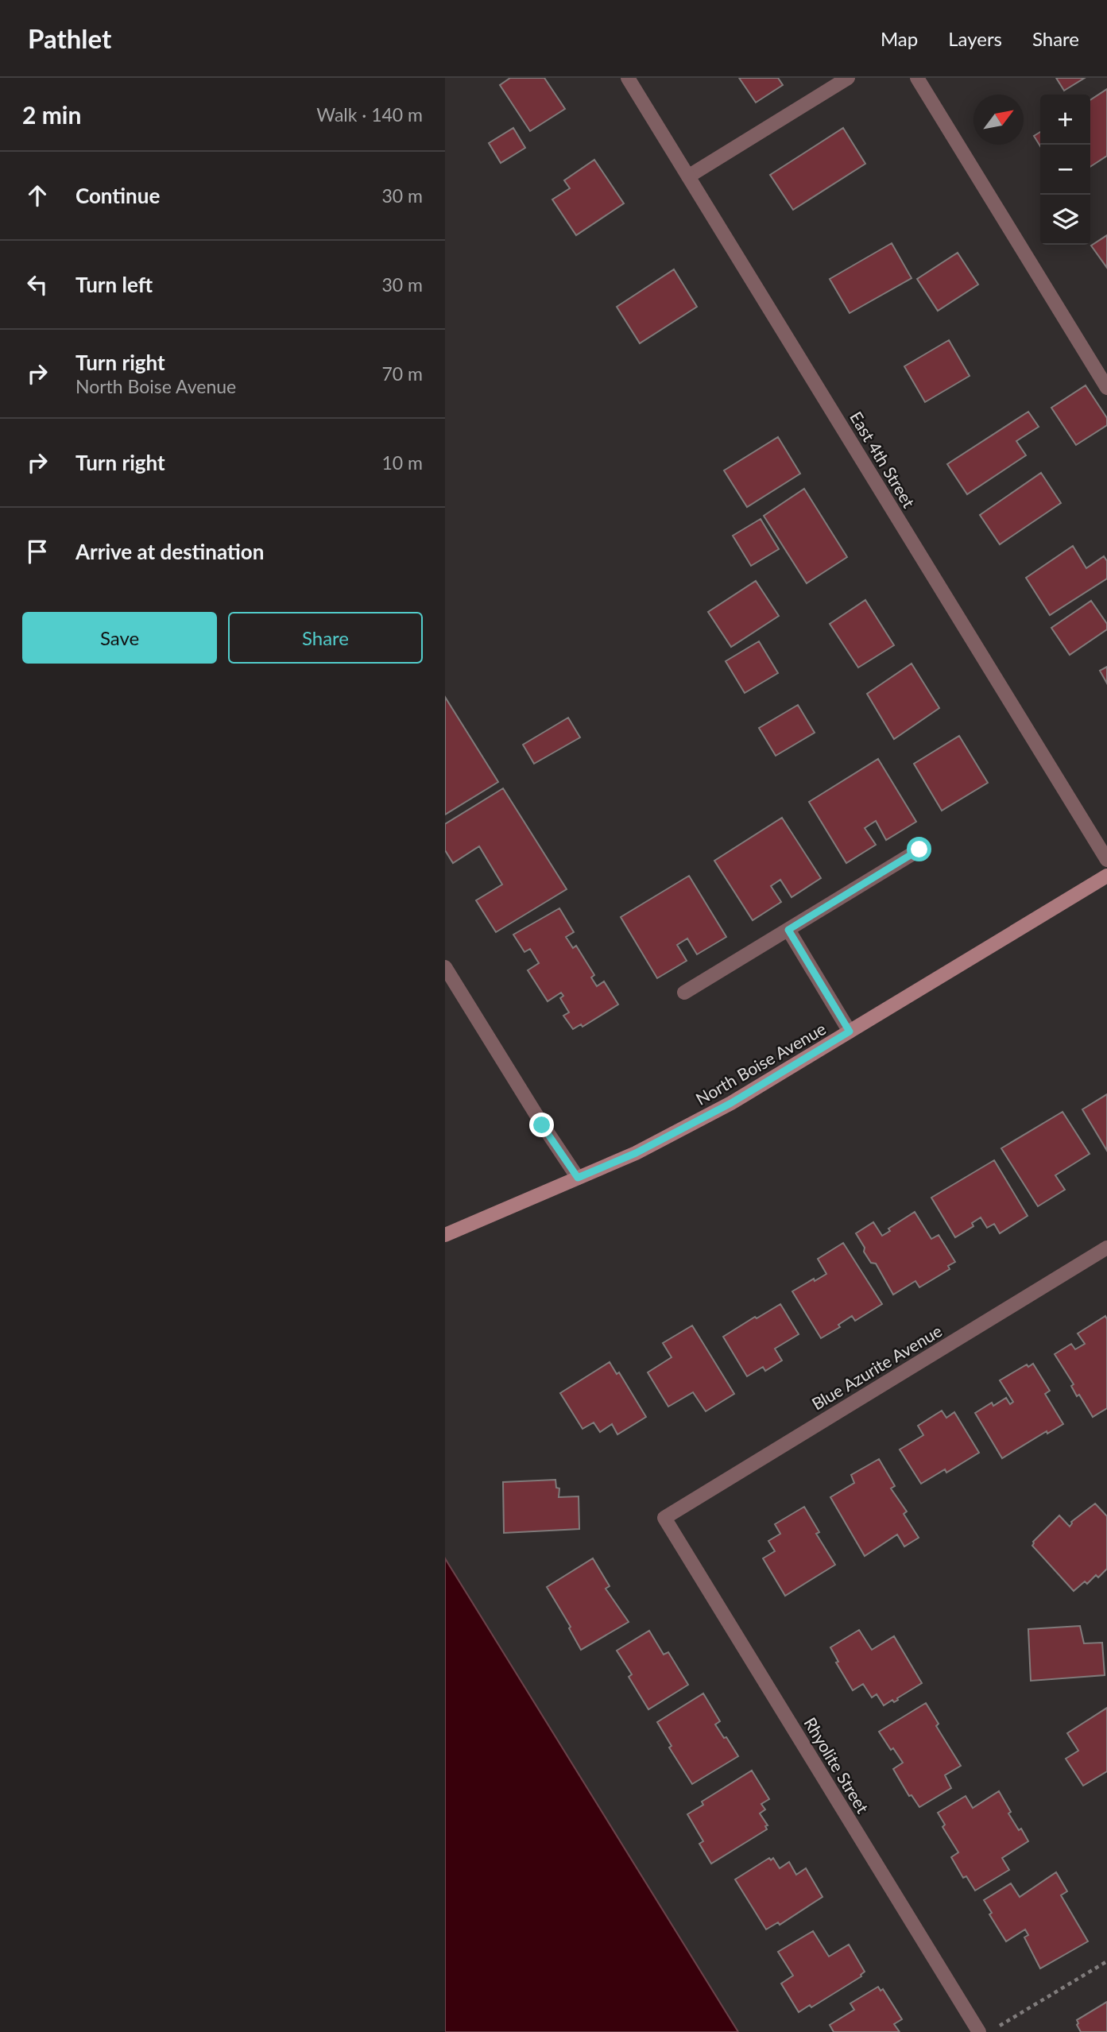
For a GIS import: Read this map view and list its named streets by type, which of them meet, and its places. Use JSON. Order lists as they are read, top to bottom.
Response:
{
  "streets": {
    "street": [
      "East 4th Street",
      "North Boise Avenue",
      "Blue Azurite Avenue",
      "Rhyolite Street"
    ]
  },
  "crossings": [
    ["Blue Azurite Avenue", "Rhyolite Street"]
  ],
  "north": "top right",
  "page": {
    "header": "Pathlet",
    "nav": ["Map", "Layers", "Share"],
    "heading": ["2 min", "Walk · 140 m"],
    "map_buttons": ["+", "−"],
    "list": [
      ["Continue", "30 m"],
      ["Turn left", "30 m"],
      ["Turn right", "North Boise Avenue", "70 m"],
      ["Turn right", "10 m"],
      "Arrive at destination"
    ],
    "buttons": ["Save", "Share"]
  }
}
